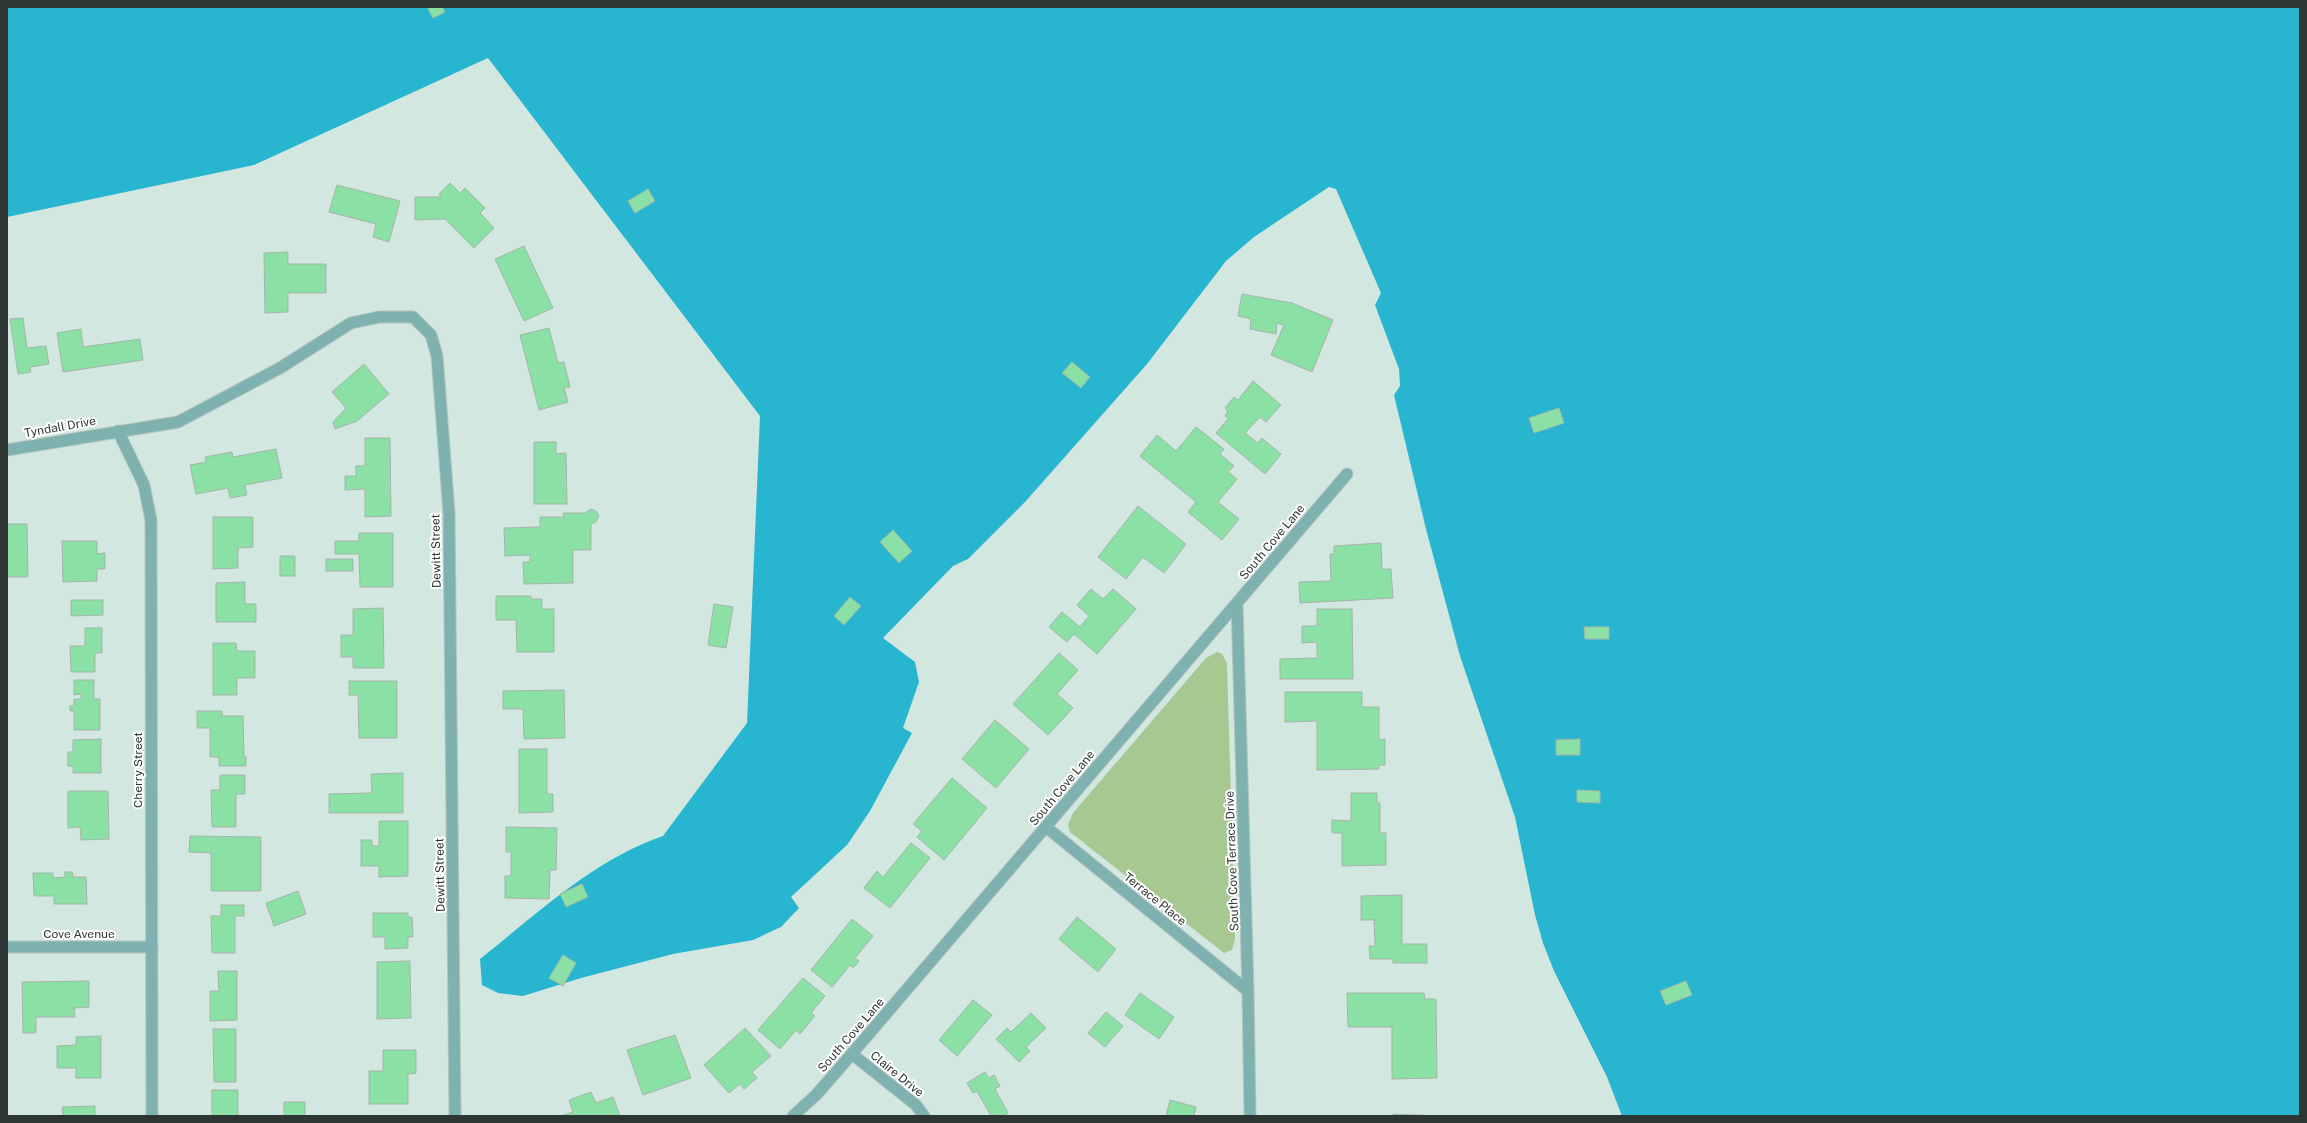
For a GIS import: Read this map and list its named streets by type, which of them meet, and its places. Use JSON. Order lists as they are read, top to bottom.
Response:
{
  "streets": {
    "street": [
      "Tyndall Drive",
      "South Cove Lane",
      "Dewitt Street",
      "Cherry Street",
      "South Cove Terrace Drive",
      "Terrace Place",
      "Cove Avenue",
      "Claire Drive"
    ]
  },
  "crossings": [
    ["Tyndall Drive", "Dewitt Street"],
    ["Tyndall Drive", "Cherry Street"],
    ["South Cove Lane", "South Cove Terrace Drive"],
    ["South Cove Lane", "Terrace Place"],
    ["South Cove Lane", "Claire Drive"],
    ["Dewitt Street", "Cherry Street"],
    ["Cherry Street", "Cove Avenue"],
    ["South Cove Terrace Drive", "Terrace Place"]
  ]
}
